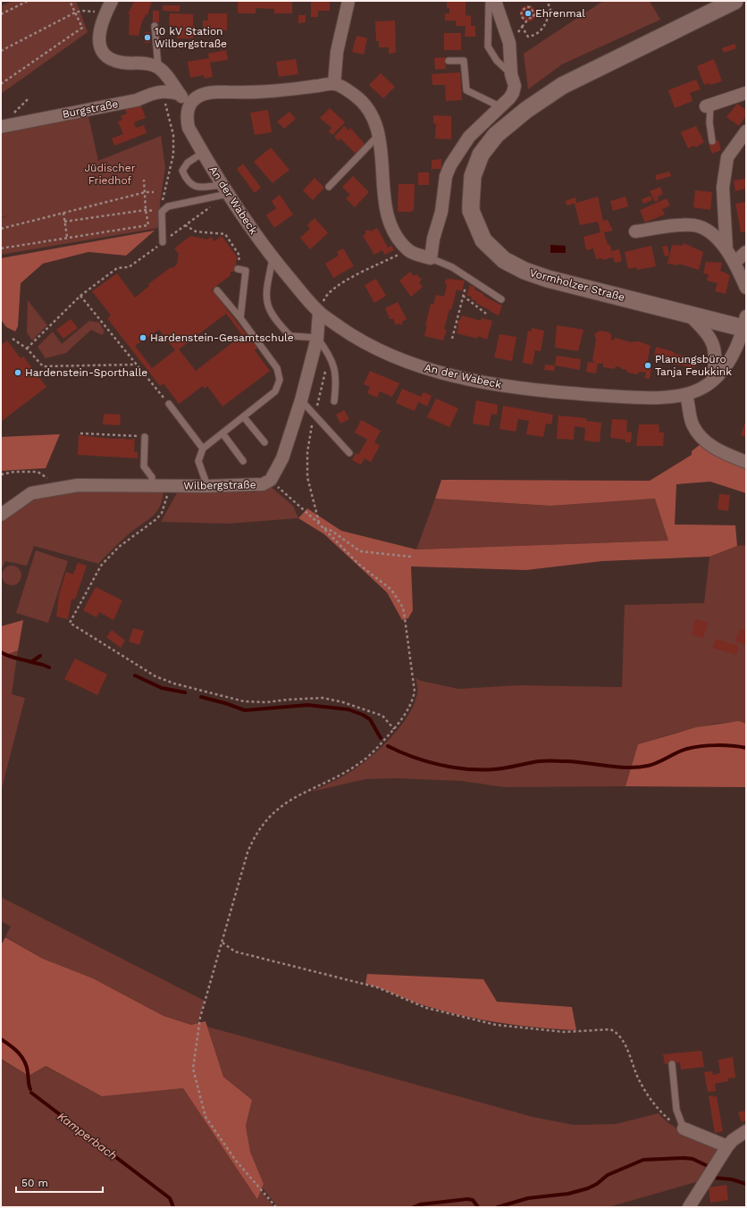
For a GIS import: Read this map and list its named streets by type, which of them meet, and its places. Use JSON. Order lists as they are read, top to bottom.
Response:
{
  "streets": {
    "main road": ["Vormholzer Straße"],
    "street": ["Burgstraße", "An der Wabeck", "Wilbergstraße"]
  },
  "crossings": [
    ["An der Wabeck", "Vormholzer Straße"],
    ["An der Wabeck", "Wilbergstraße"]
  ],
  "water": ["Kamperbach"],
  "parks": ["Jüdischer Friedhof"],
  "places": [
    "Ehrenmal",
    "10 kV Station Wilbergstraße",
    "Hardenstein-Gesamtschule",
    "Planungsbüro Tanja Feukkink",
    "Hardenstein-Sporthalle"
  ],
  "scale_bar": "50 m"
}
